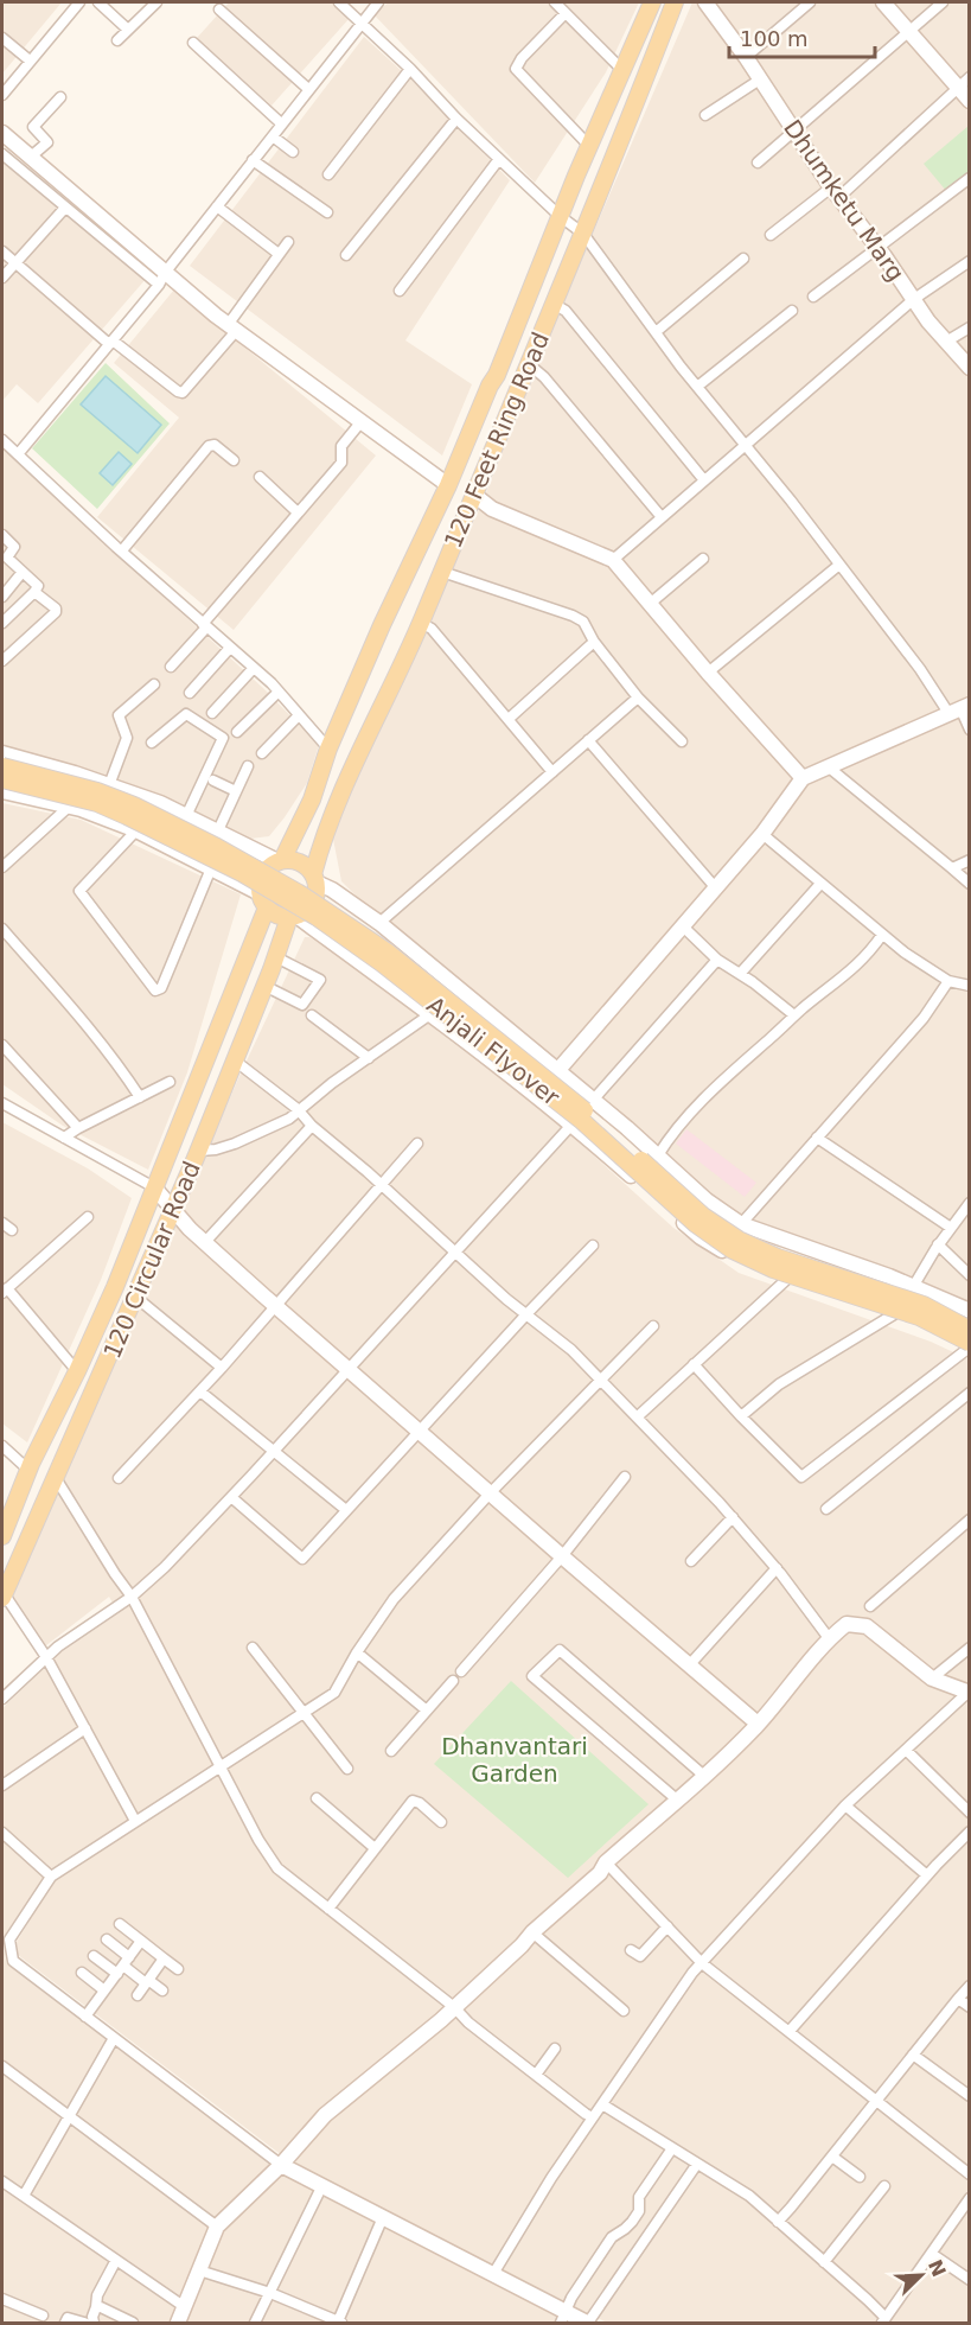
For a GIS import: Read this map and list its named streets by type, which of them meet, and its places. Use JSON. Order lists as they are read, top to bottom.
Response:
{
  "streets": {
    "main road": ["120 Feet Ring Road", "Anjali Flyover", "120 Circular Road"],
    "street": ["Dhumketu Marg"]
  },
  "crossings": [
    ["120 Feet Ring Road", "120 Circular Road"]
  ],
  "parks": ["Dhanvantari Garden"],
  "scale_bar": "100 m",
  "north": "top right"
}
